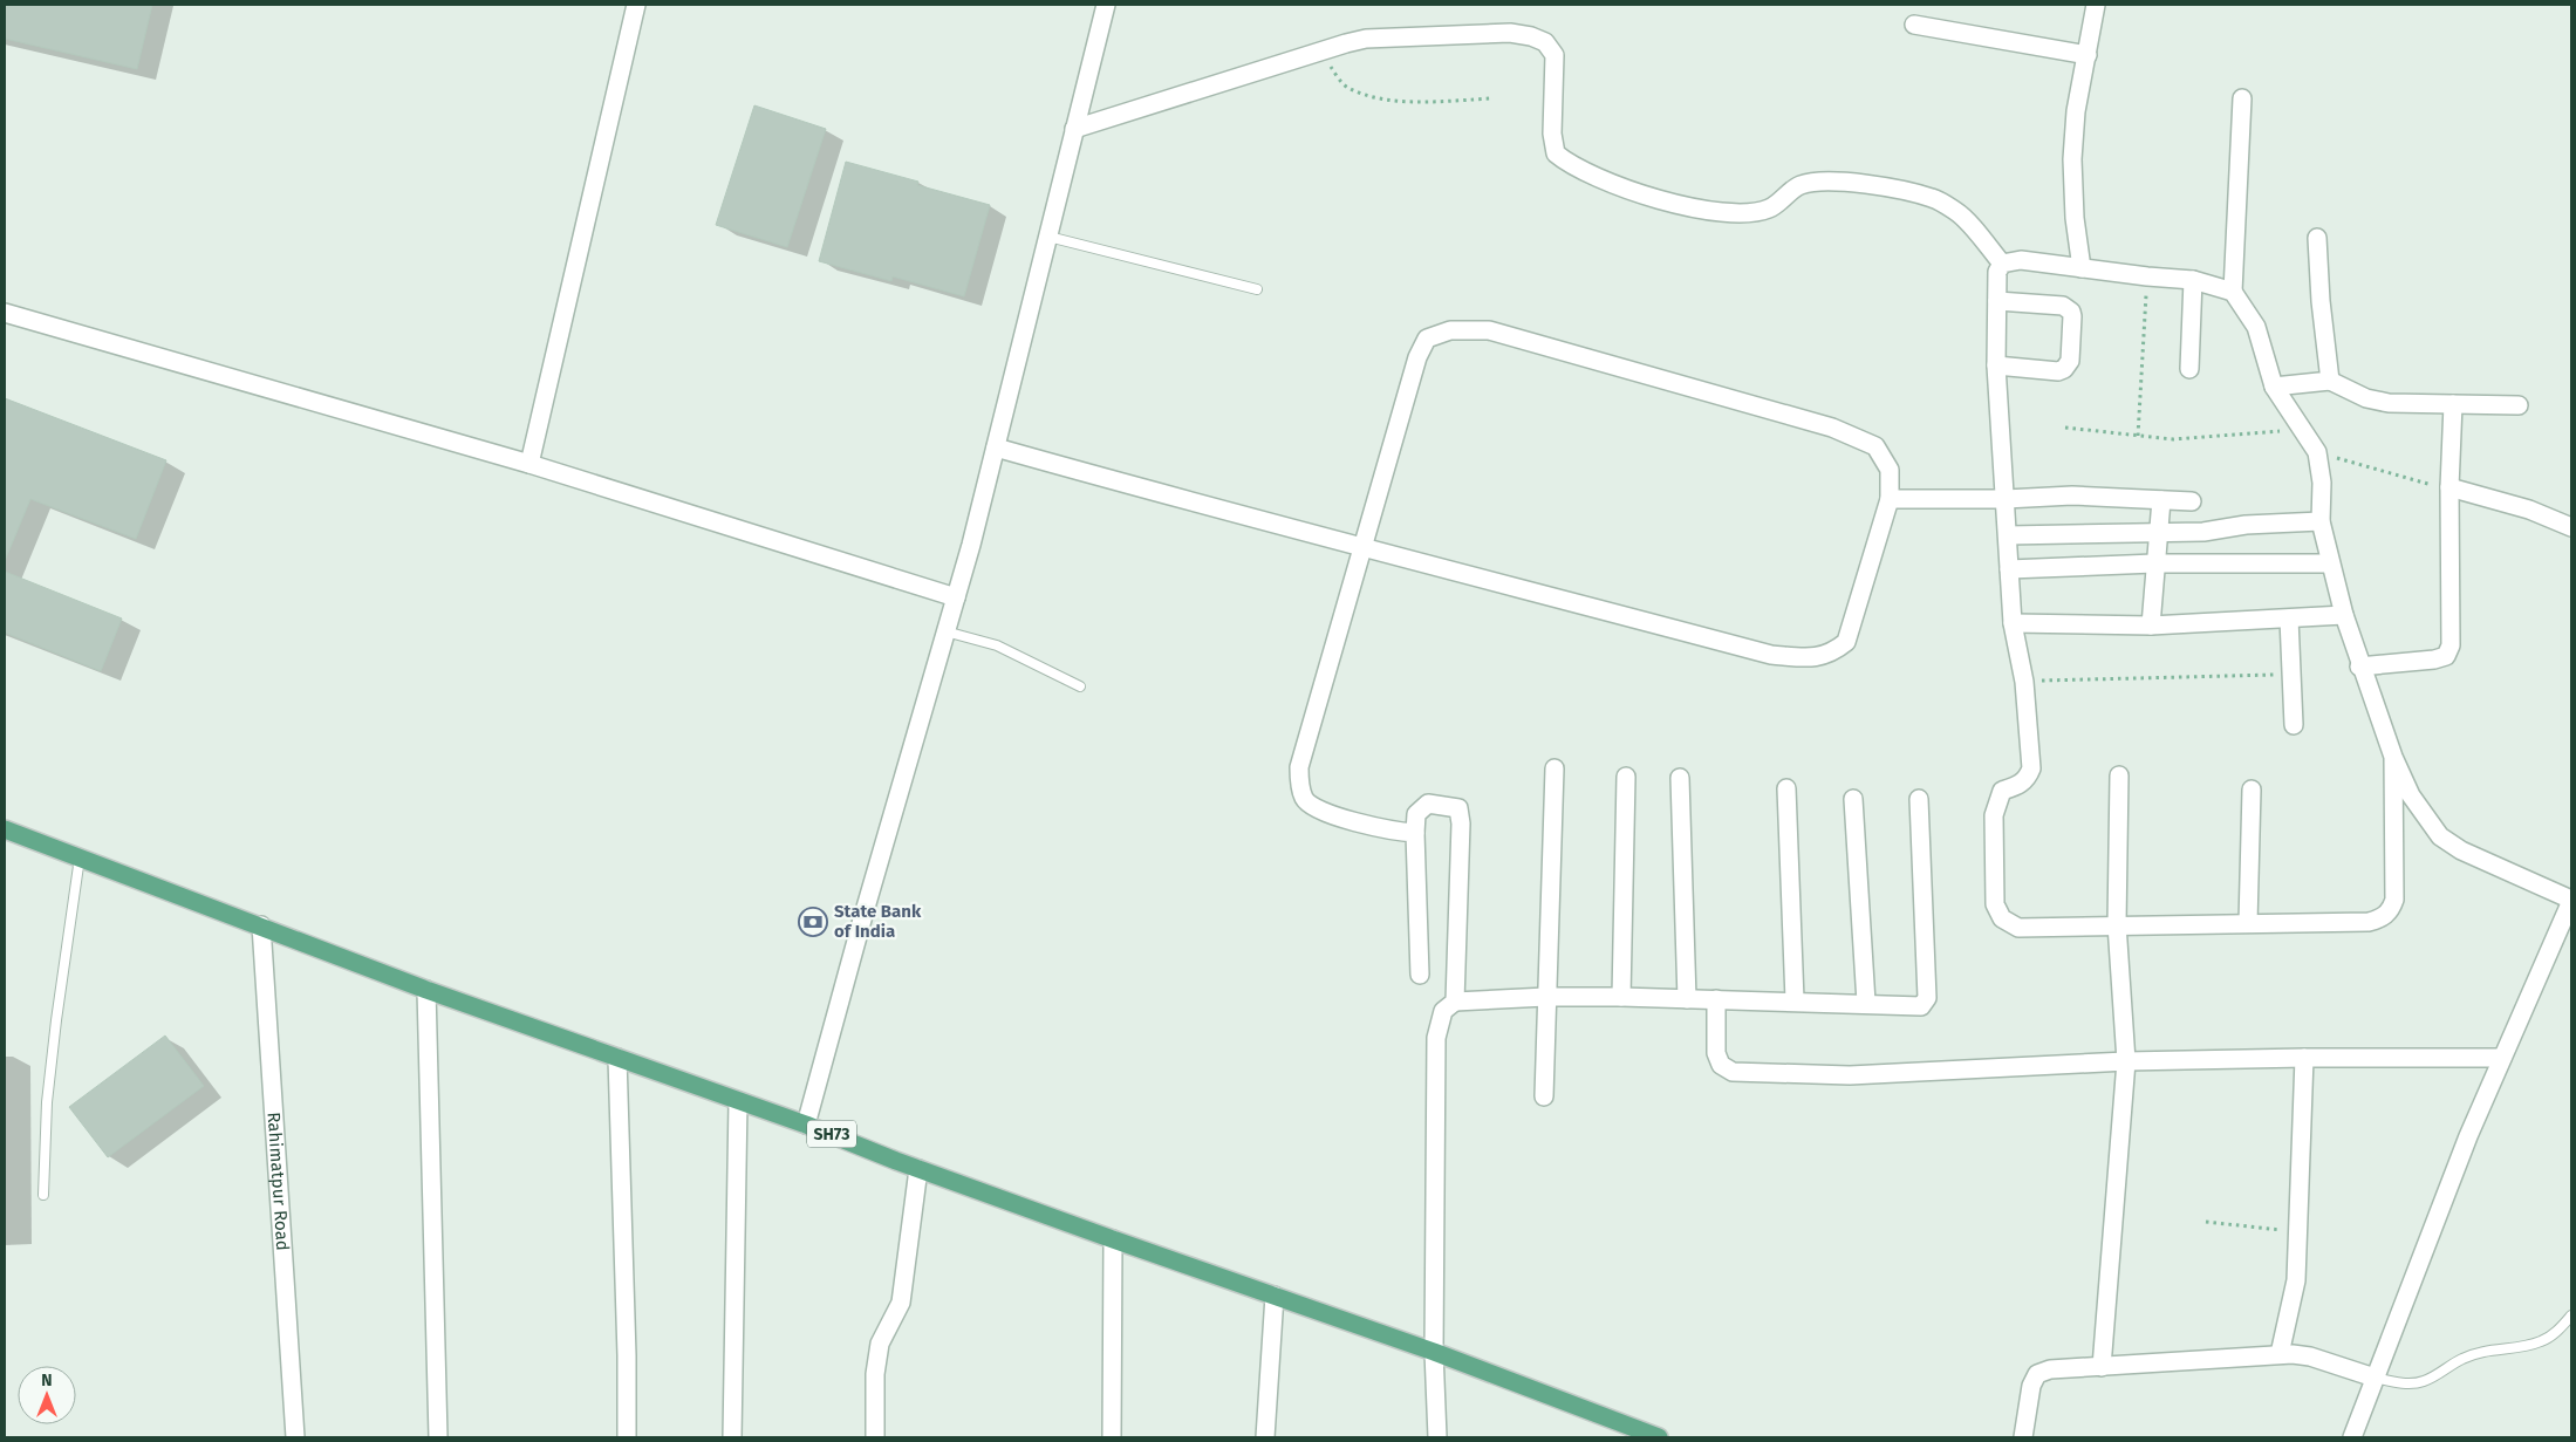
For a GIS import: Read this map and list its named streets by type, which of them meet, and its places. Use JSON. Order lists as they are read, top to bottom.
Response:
{
  "streets": {
    "main road": ["SH73"],
    "street": ["Rahimatpur Road"]
  },
  "crossings": [
    ["SH73", "Rahimatpur Road"]
  ],
  "places": {
    "bank": ["State Bank of India"]
  },
  "north": "top"
}
